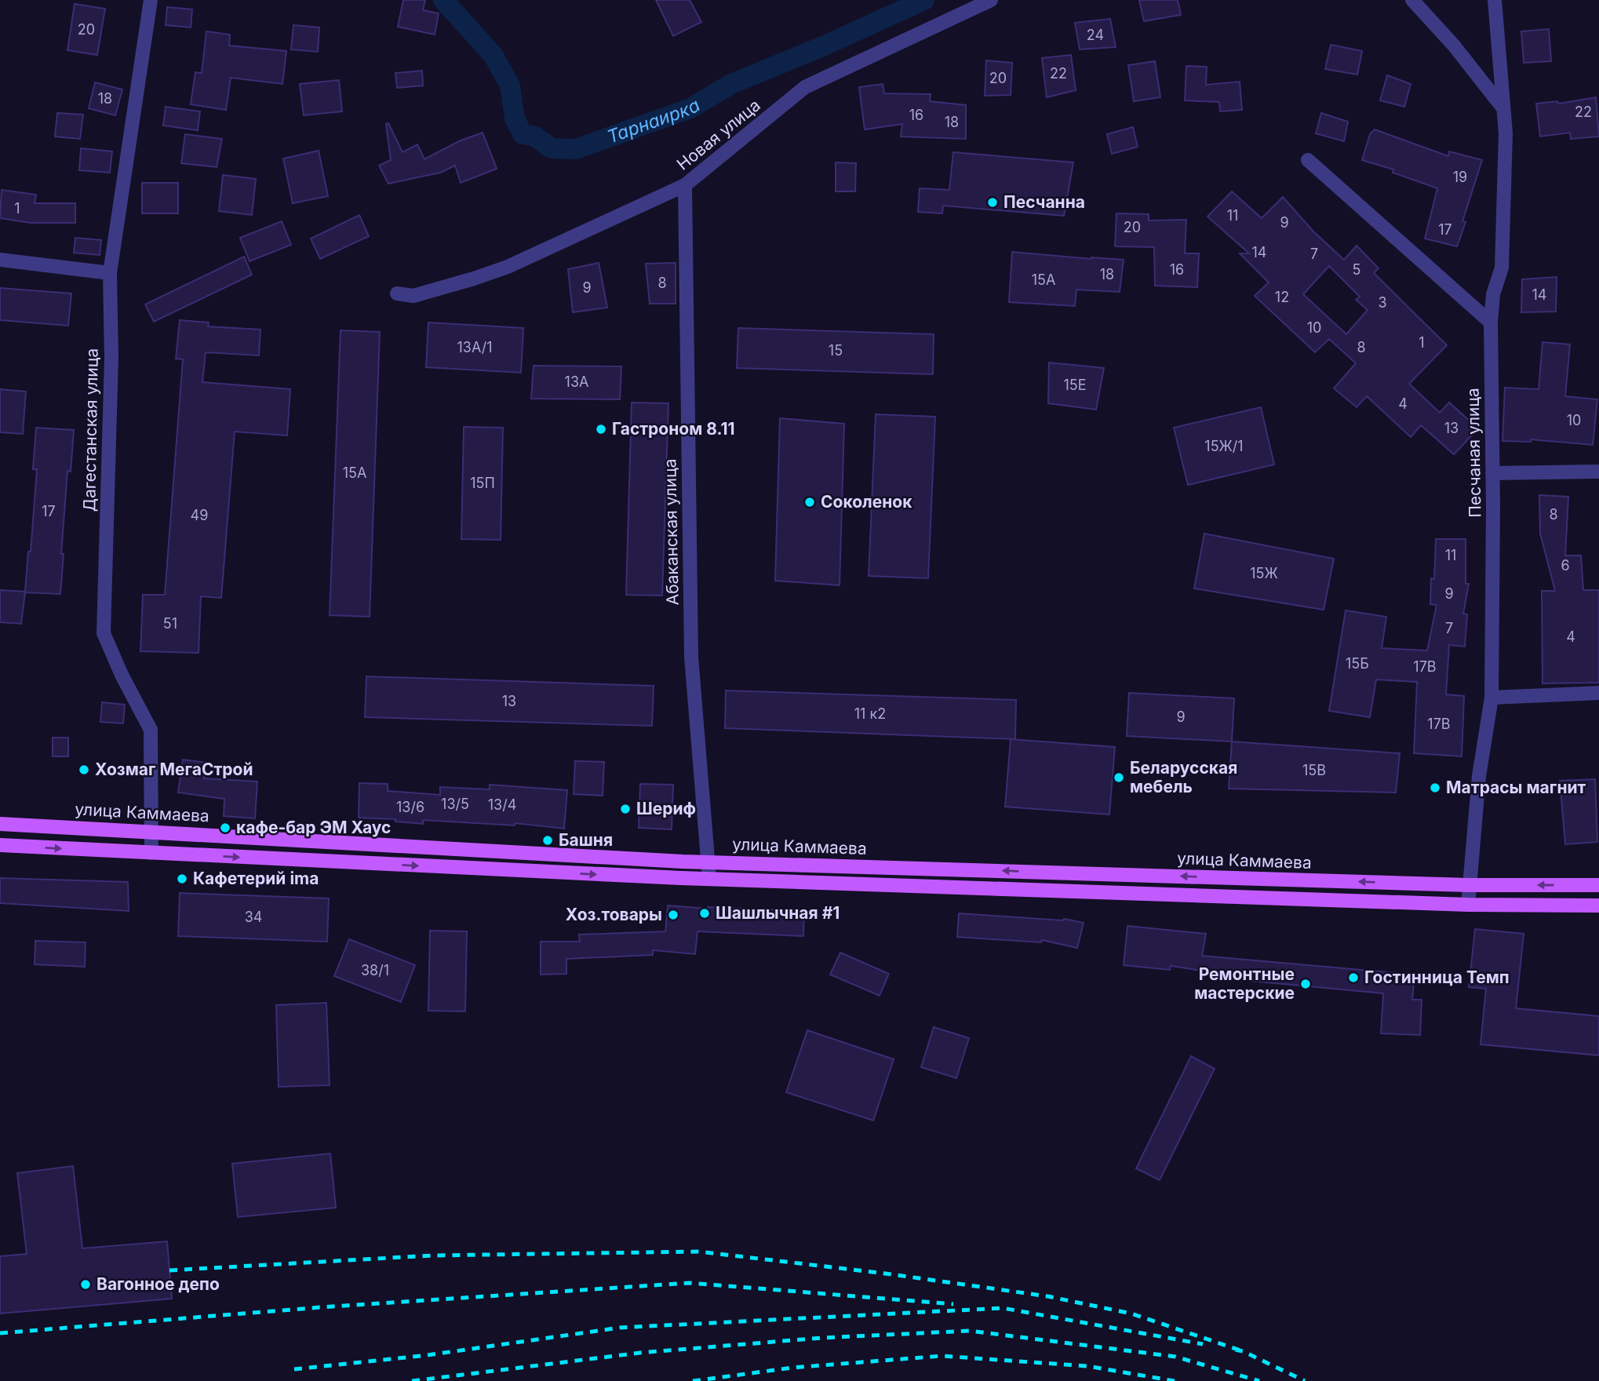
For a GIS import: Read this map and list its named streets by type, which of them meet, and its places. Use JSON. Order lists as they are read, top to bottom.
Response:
{
  "streets": {
    "main road": ["улица Каммаева"],
    "street": [
      "Новая улица",
      "Дагестанская улица",
      "Песчаная улица",
      "Абаканская улица"
    ]
  },
  "crossings": [
    ["Новая улица", "Абаканская улица"],
    ["Дагестанская улица", "улица Каммаева"],
    ["Песчаная улица", "улица Каммаева"],
    ["Абаканская улица", "улица Каммаева"]
  ],
  "water": ["Тарнаирка"],
  "places": [
    "Песчанна",
    "Гастроном 8.11",
    "Соколенок",
    "Хозмаг МегаСтрой",
    "Беларусская мебель",
    "Матрасы магнит",
    "Шериф",
    "кафе-бар ЭМ Хаус",
    "Башня",
    "Кафетерий ima",
    "Шашлычная #1",
    "Хоз.товары",
    "Гостинница Темп",
    "Ремонтные мастерские",
    "Вагонное депо"
  ],
  "house_numbers": [
    "20",
    "24",
    "22",
    "20",
    "18",
    "22",
    "16",
    "18",
    "19",
    "1",
    "11",
    "9",
    "20",
    "17",
    "14",
    "7",
    "16",
    "5",
    "18",
    "15А",
    "8",
    "9",
    "14",
    "12",
    "3",
    "10",
    "1",
    "13А/1",
    "8",
    "15",
    "13А",
    "15Е",
    "4",
    "10",
    "13",
    "15Ж/1",
    "15А",
    "15П",
    "17",
    "8",
    "49",
    "11",
    "6",
    "15Ж",
    "9",
    "51",
    "7",
    "4",
    "15Б",
    "17В",
    "13",
    "11 к2",
    "9",
    "17В",
    "15В",
    "13/5",
    "13/4",
    "13/6",
    "34",
    "38/1"
  ]
}
